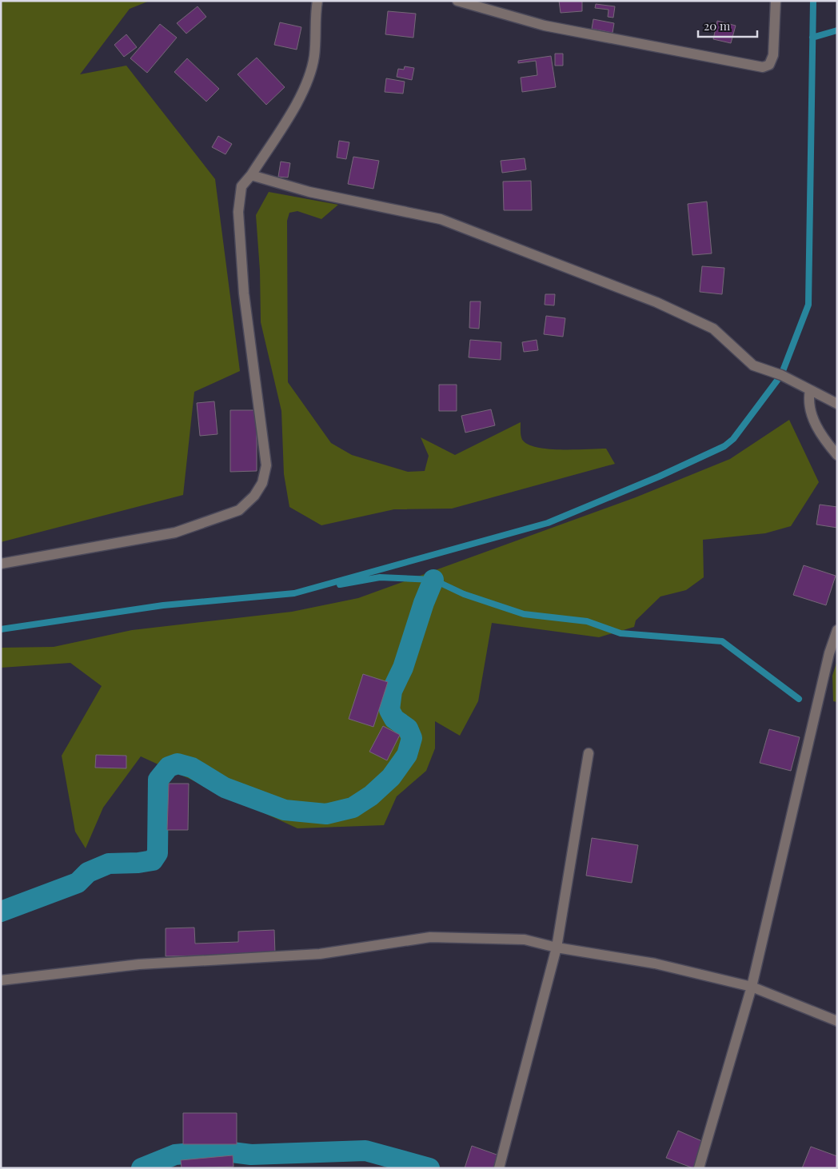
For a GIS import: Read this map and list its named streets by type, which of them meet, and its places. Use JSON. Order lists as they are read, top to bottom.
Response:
{
  "scale_bar": "20 m"
}
